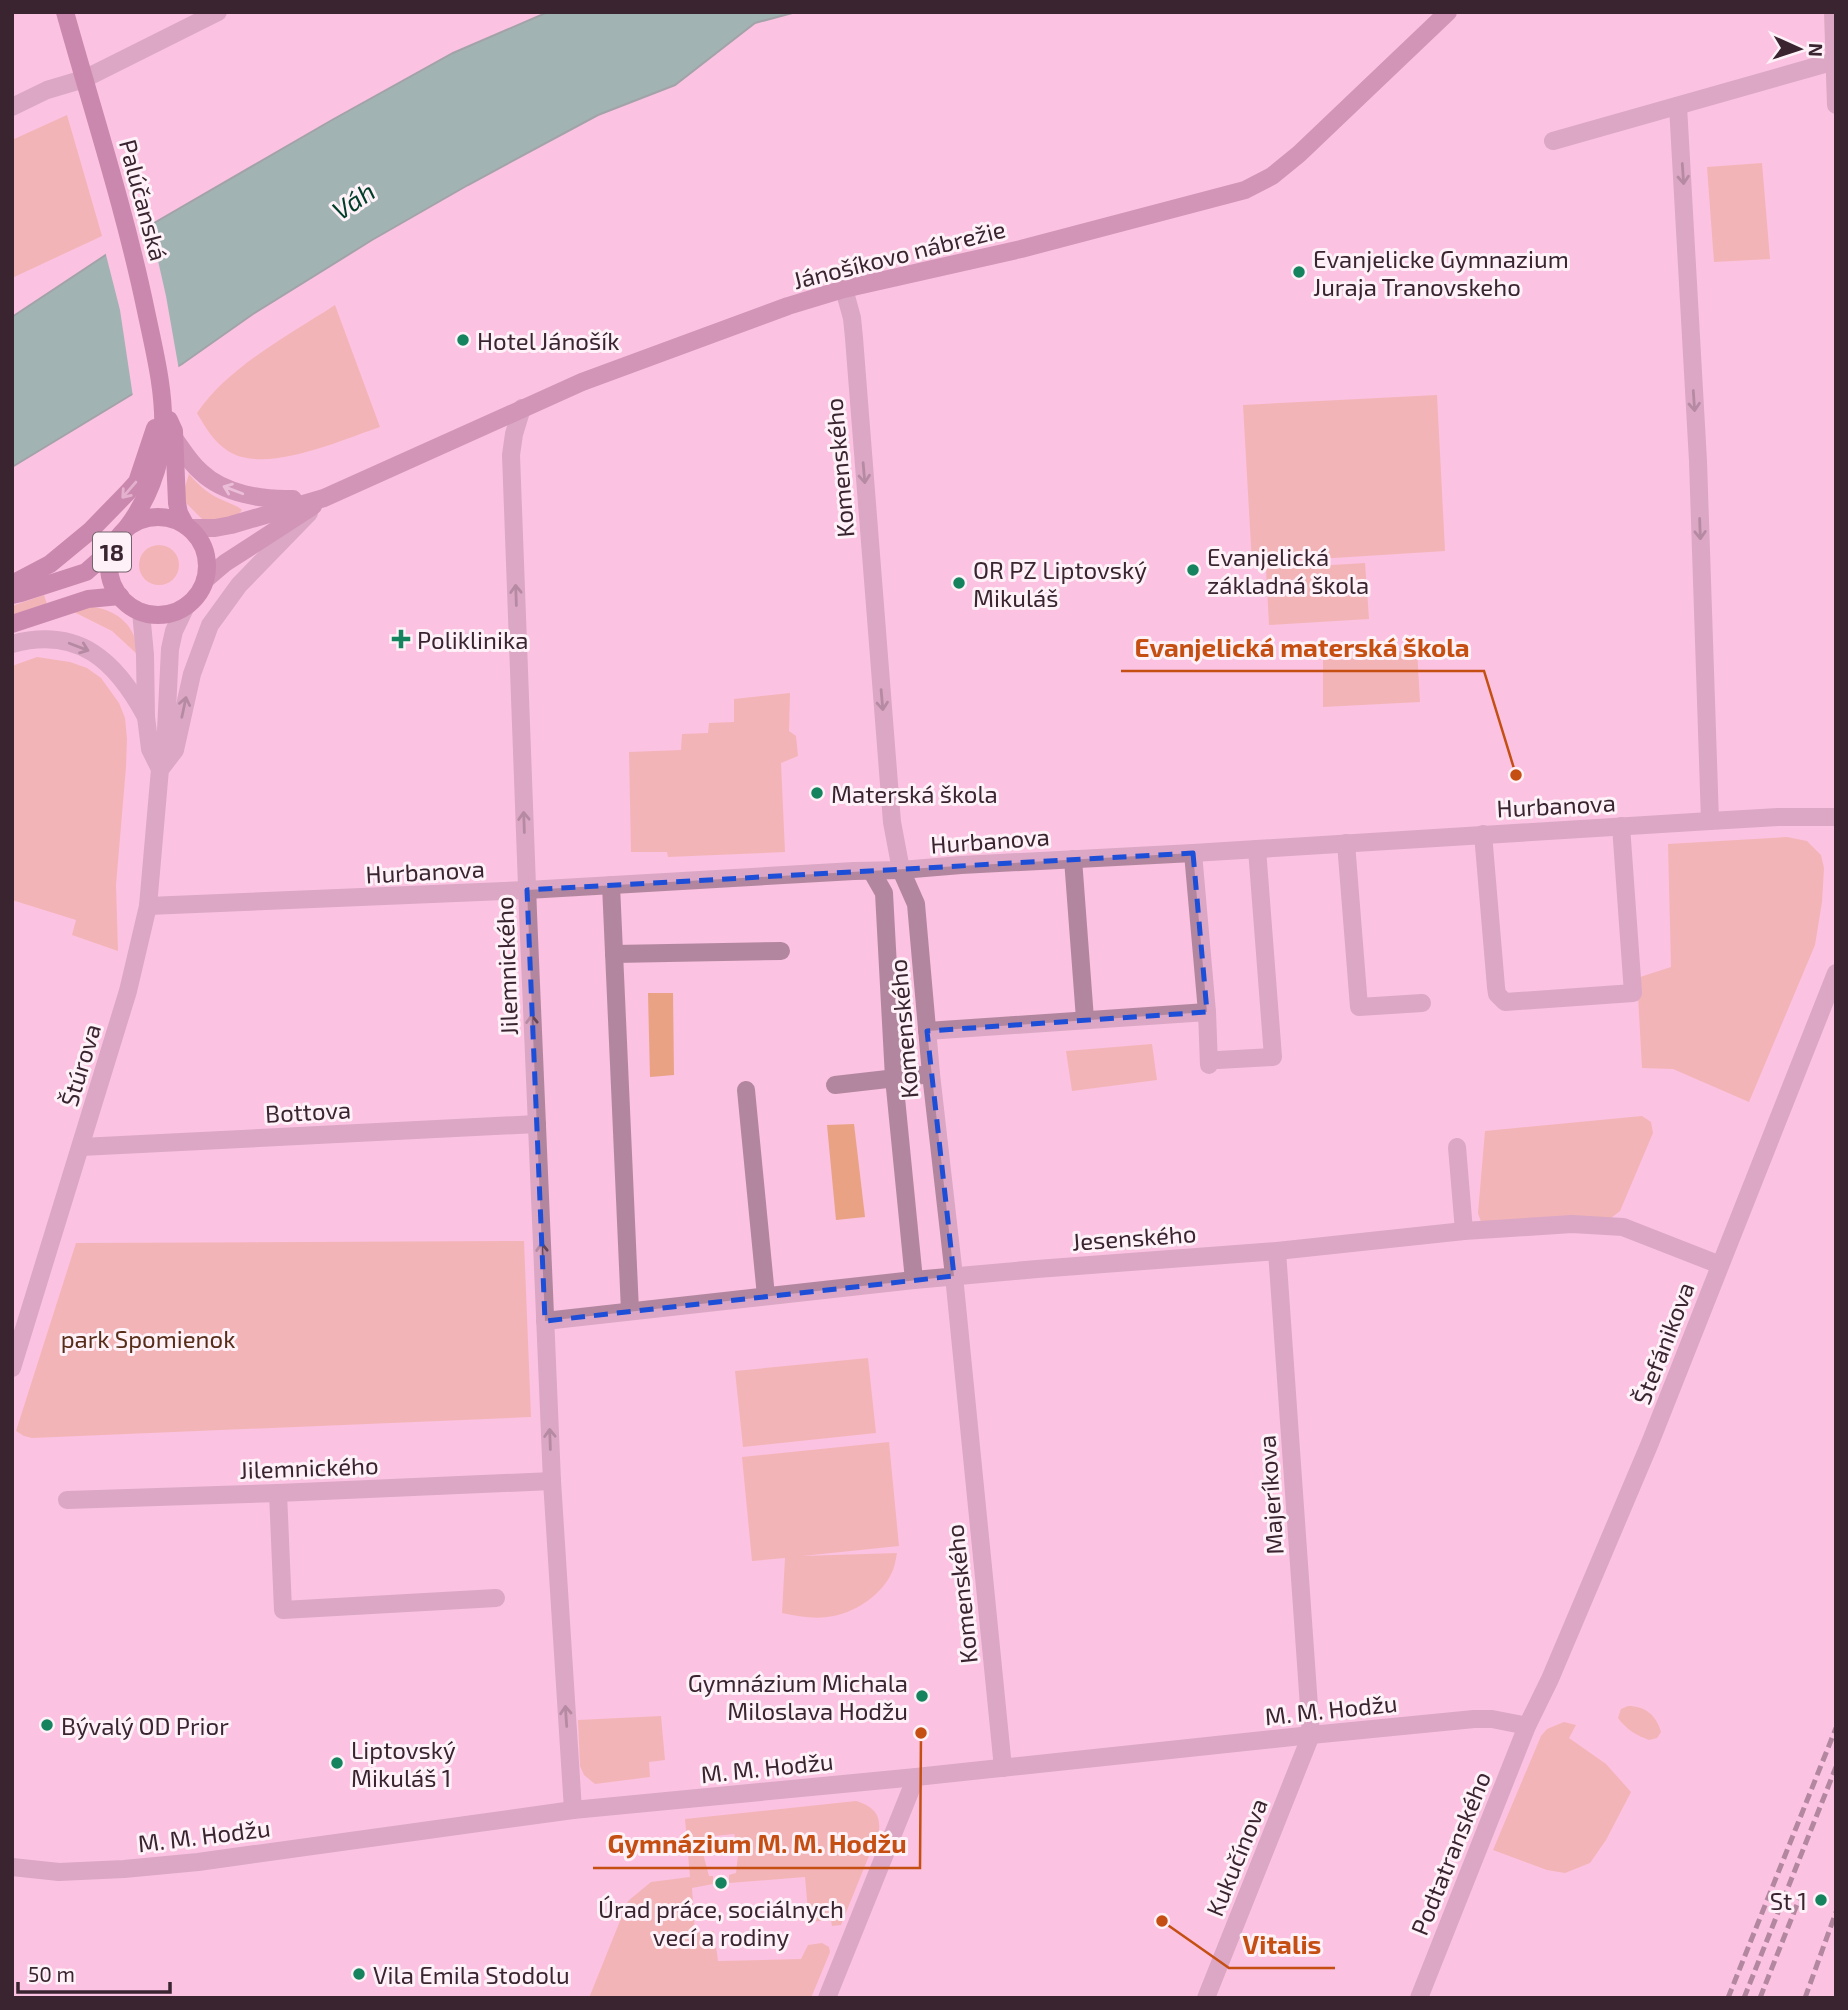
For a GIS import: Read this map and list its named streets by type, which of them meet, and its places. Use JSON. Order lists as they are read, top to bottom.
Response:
{
  "streets": {
    "main road": ["Palúčanská", "Jánošíkovo nábrežie", "18"],
    "street": [
      "Komenského",
      "Hurbanova",
      "Jilemnického",
      "Štúrova",
      "Bottova",
      "Jesenského",
      "Štefánikova",
      "Majeríkova",
      "M. M. Hodžu",
      "Podtatranského",
      "Kukučínova"
    ]
  },
  "crossings": [
    ["Palúčanská", "Jánošíkovo nábrežie"],
    ["Palúčanská", "18"],
    ["Palúčanská", "Štúrova"],
    ["Jánošíkovo nábrežie", "Komenského"],
    ["Jánošíkovo nábrežie", "18"],
    ["Jánošíkovo nábrežie", "Jilemnického"],
    ["Jánošíkovo nábrežie", "Štúrova"],
    ["Komenského", "Hurbanova"],
    ["Komenského", "Jesenského"],
    ["Komenského", "M. M. Hodžu"],
    ["18", "Štúrova"],
    ["Hurbanova", "Jilemnického"],
    ["Hurbanova", "Štúrova"],
    ["Jilemnického", "Bottova"],
    ["Jilemnického", "Jesenského"],
    ["Jilemnického", "M. M. Hodžu"],
    ["Štúrova", "Bottova"],
    ["Jesenského", "Štefánikova"],
    ["Jesenského", "Majeríkova"],
    ["Štefánikova", "M. M. Hodžu"],
    ["Štefánikova", "Podtatranského"],
    ["Majeríkova", "M. M. Hodžu"],
    ["Majeríkova", "Kukučínova"],
    ["M. M. Hodžu", "Podtatranského"],
    ["M. M. Hodžu", "Kukučínova"]
  ],
  "one_way": ["Komenského"],
  "water": ["Váh"],
  "parks": ["park Spomienok"],
  "places": {
    "other": [
      "Evanjelicke Gymnazium Juraja Tranovskeho",
      "Hotel Jánošík",
      "Evanjelická základná škola",
      "OR PZ Liptovský Mikuláš",
      "Evanjelická materská škola",
      "Materská škola",
      "Gymnázium Michala Miloslava Hodžu",
      "Bývalý OD Prior",
      "Gymnázium M. M. Hodžu",
      "Liptovský Mikuláš 1",
      "Úrad práce, sociálnych vecí a rodiny",
      "St 1",
      "Vitalis",
      "Vila Emila Stodolu"
    ],
    "health": ["Poliklinika"]
  },
  "scale_bar": "50 m",
  "north": "right"
}
